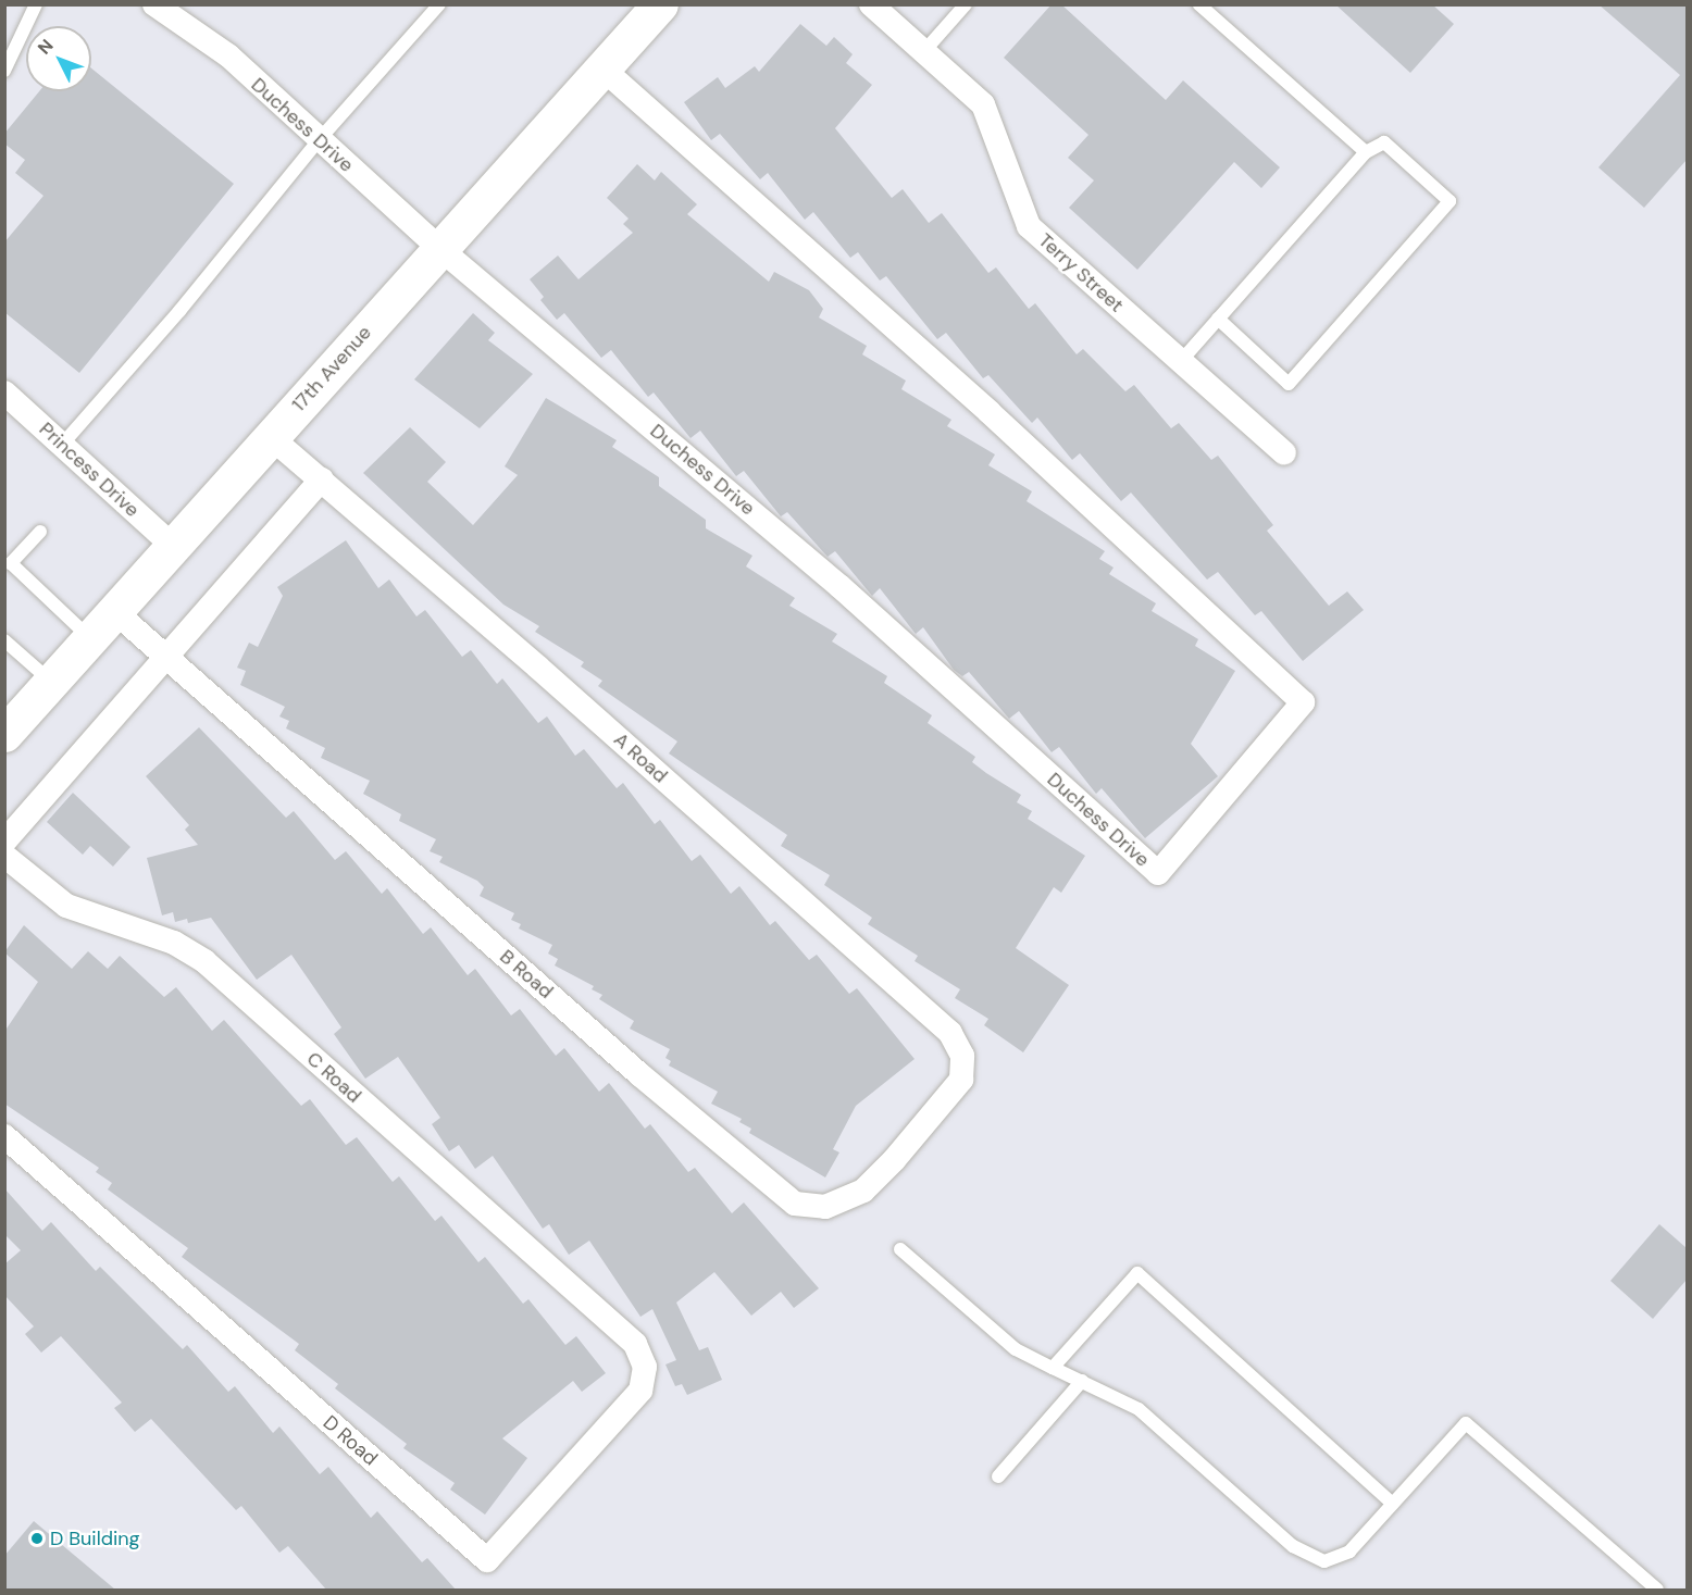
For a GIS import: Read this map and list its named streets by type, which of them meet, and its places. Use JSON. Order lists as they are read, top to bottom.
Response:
{
  "streets": {
    "main road": ["17th Avenue"],
    "street": [
      "Duchess Drive",
      "Terry Street",
      "Princess Drive",
      "A Road",
      "B Road",
      "C Road",
      "D Road"
    ]
  },
  "crossings": [
    ["Duchess Drive", "17th Avenue"],
    ["17th Avenue", "Princess Drive"],
    ["17th Avenue", "A Road"],
    ["17th Avenue", "B Road"],
    ["A Road", "B Road"],
    ["C Road", "D Road"]
  ],
  "places": ["D Building"],
  "north": "top left"
}
